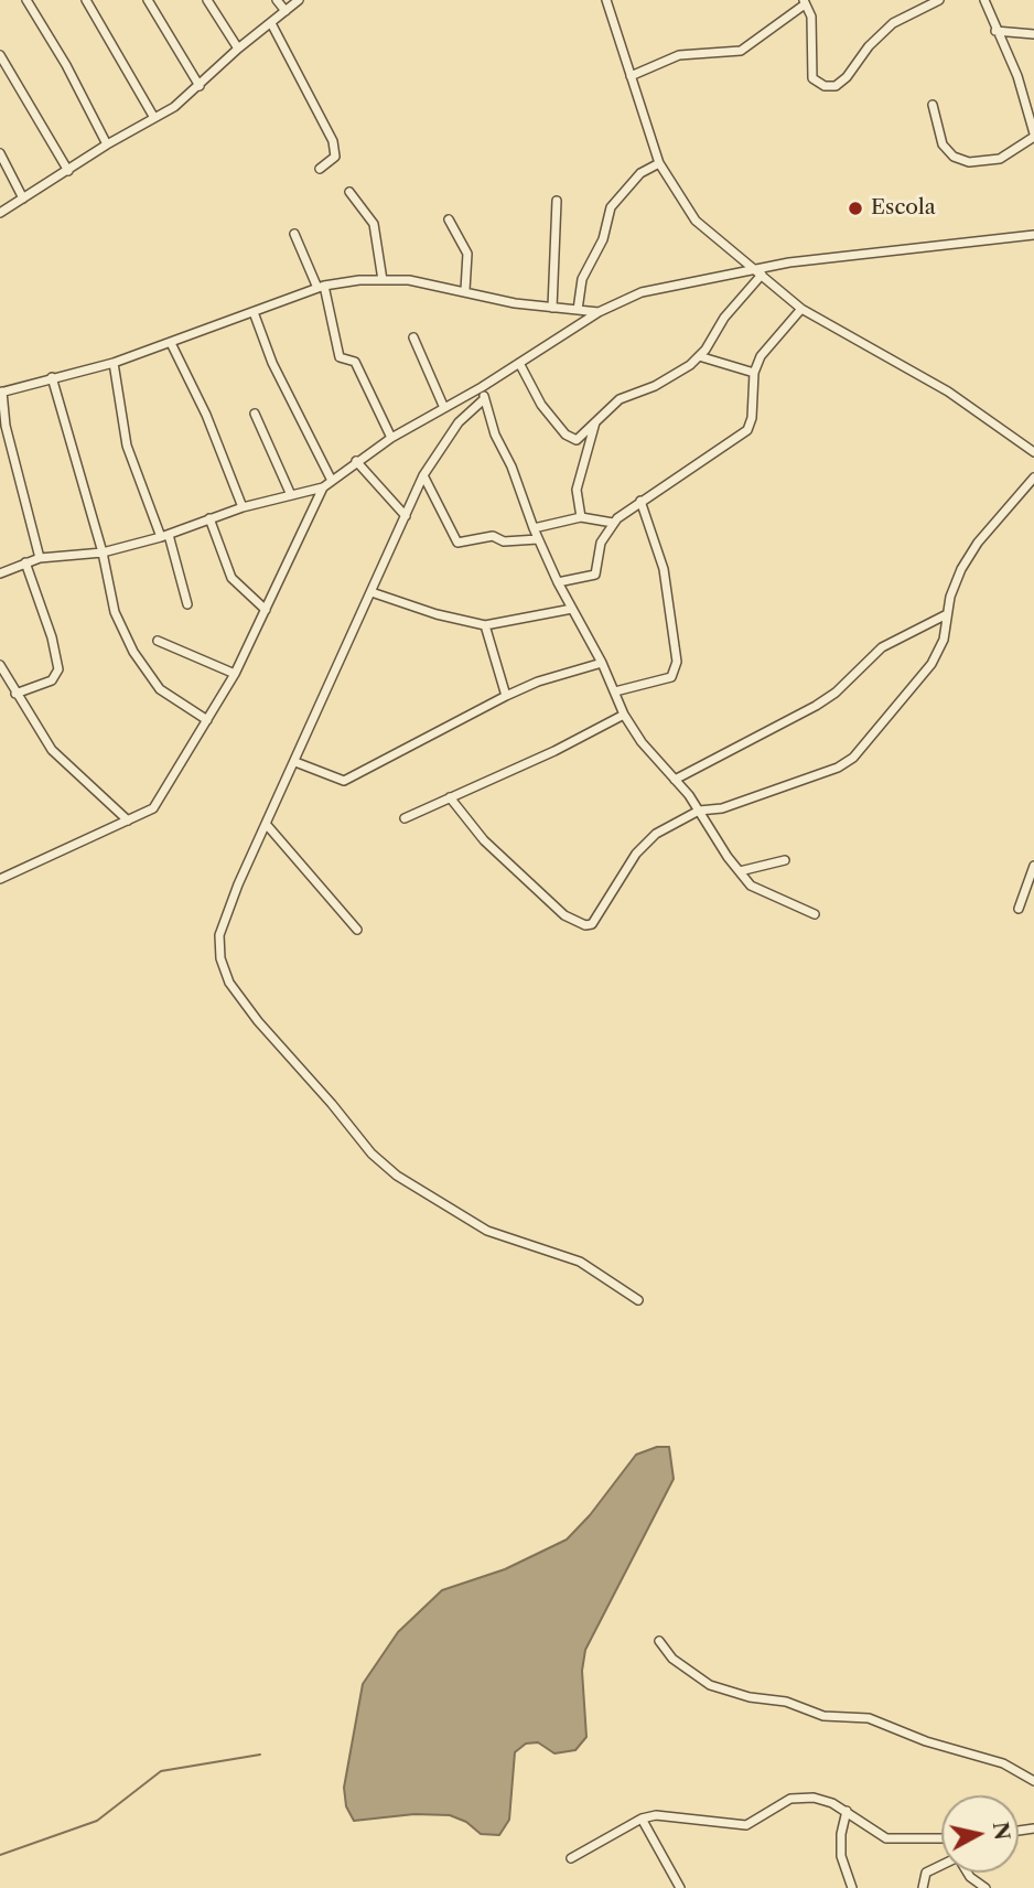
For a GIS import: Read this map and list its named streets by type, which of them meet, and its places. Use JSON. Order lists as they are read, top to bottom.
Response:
{
  "places": ["Escola"],
  "north": "right"
}
